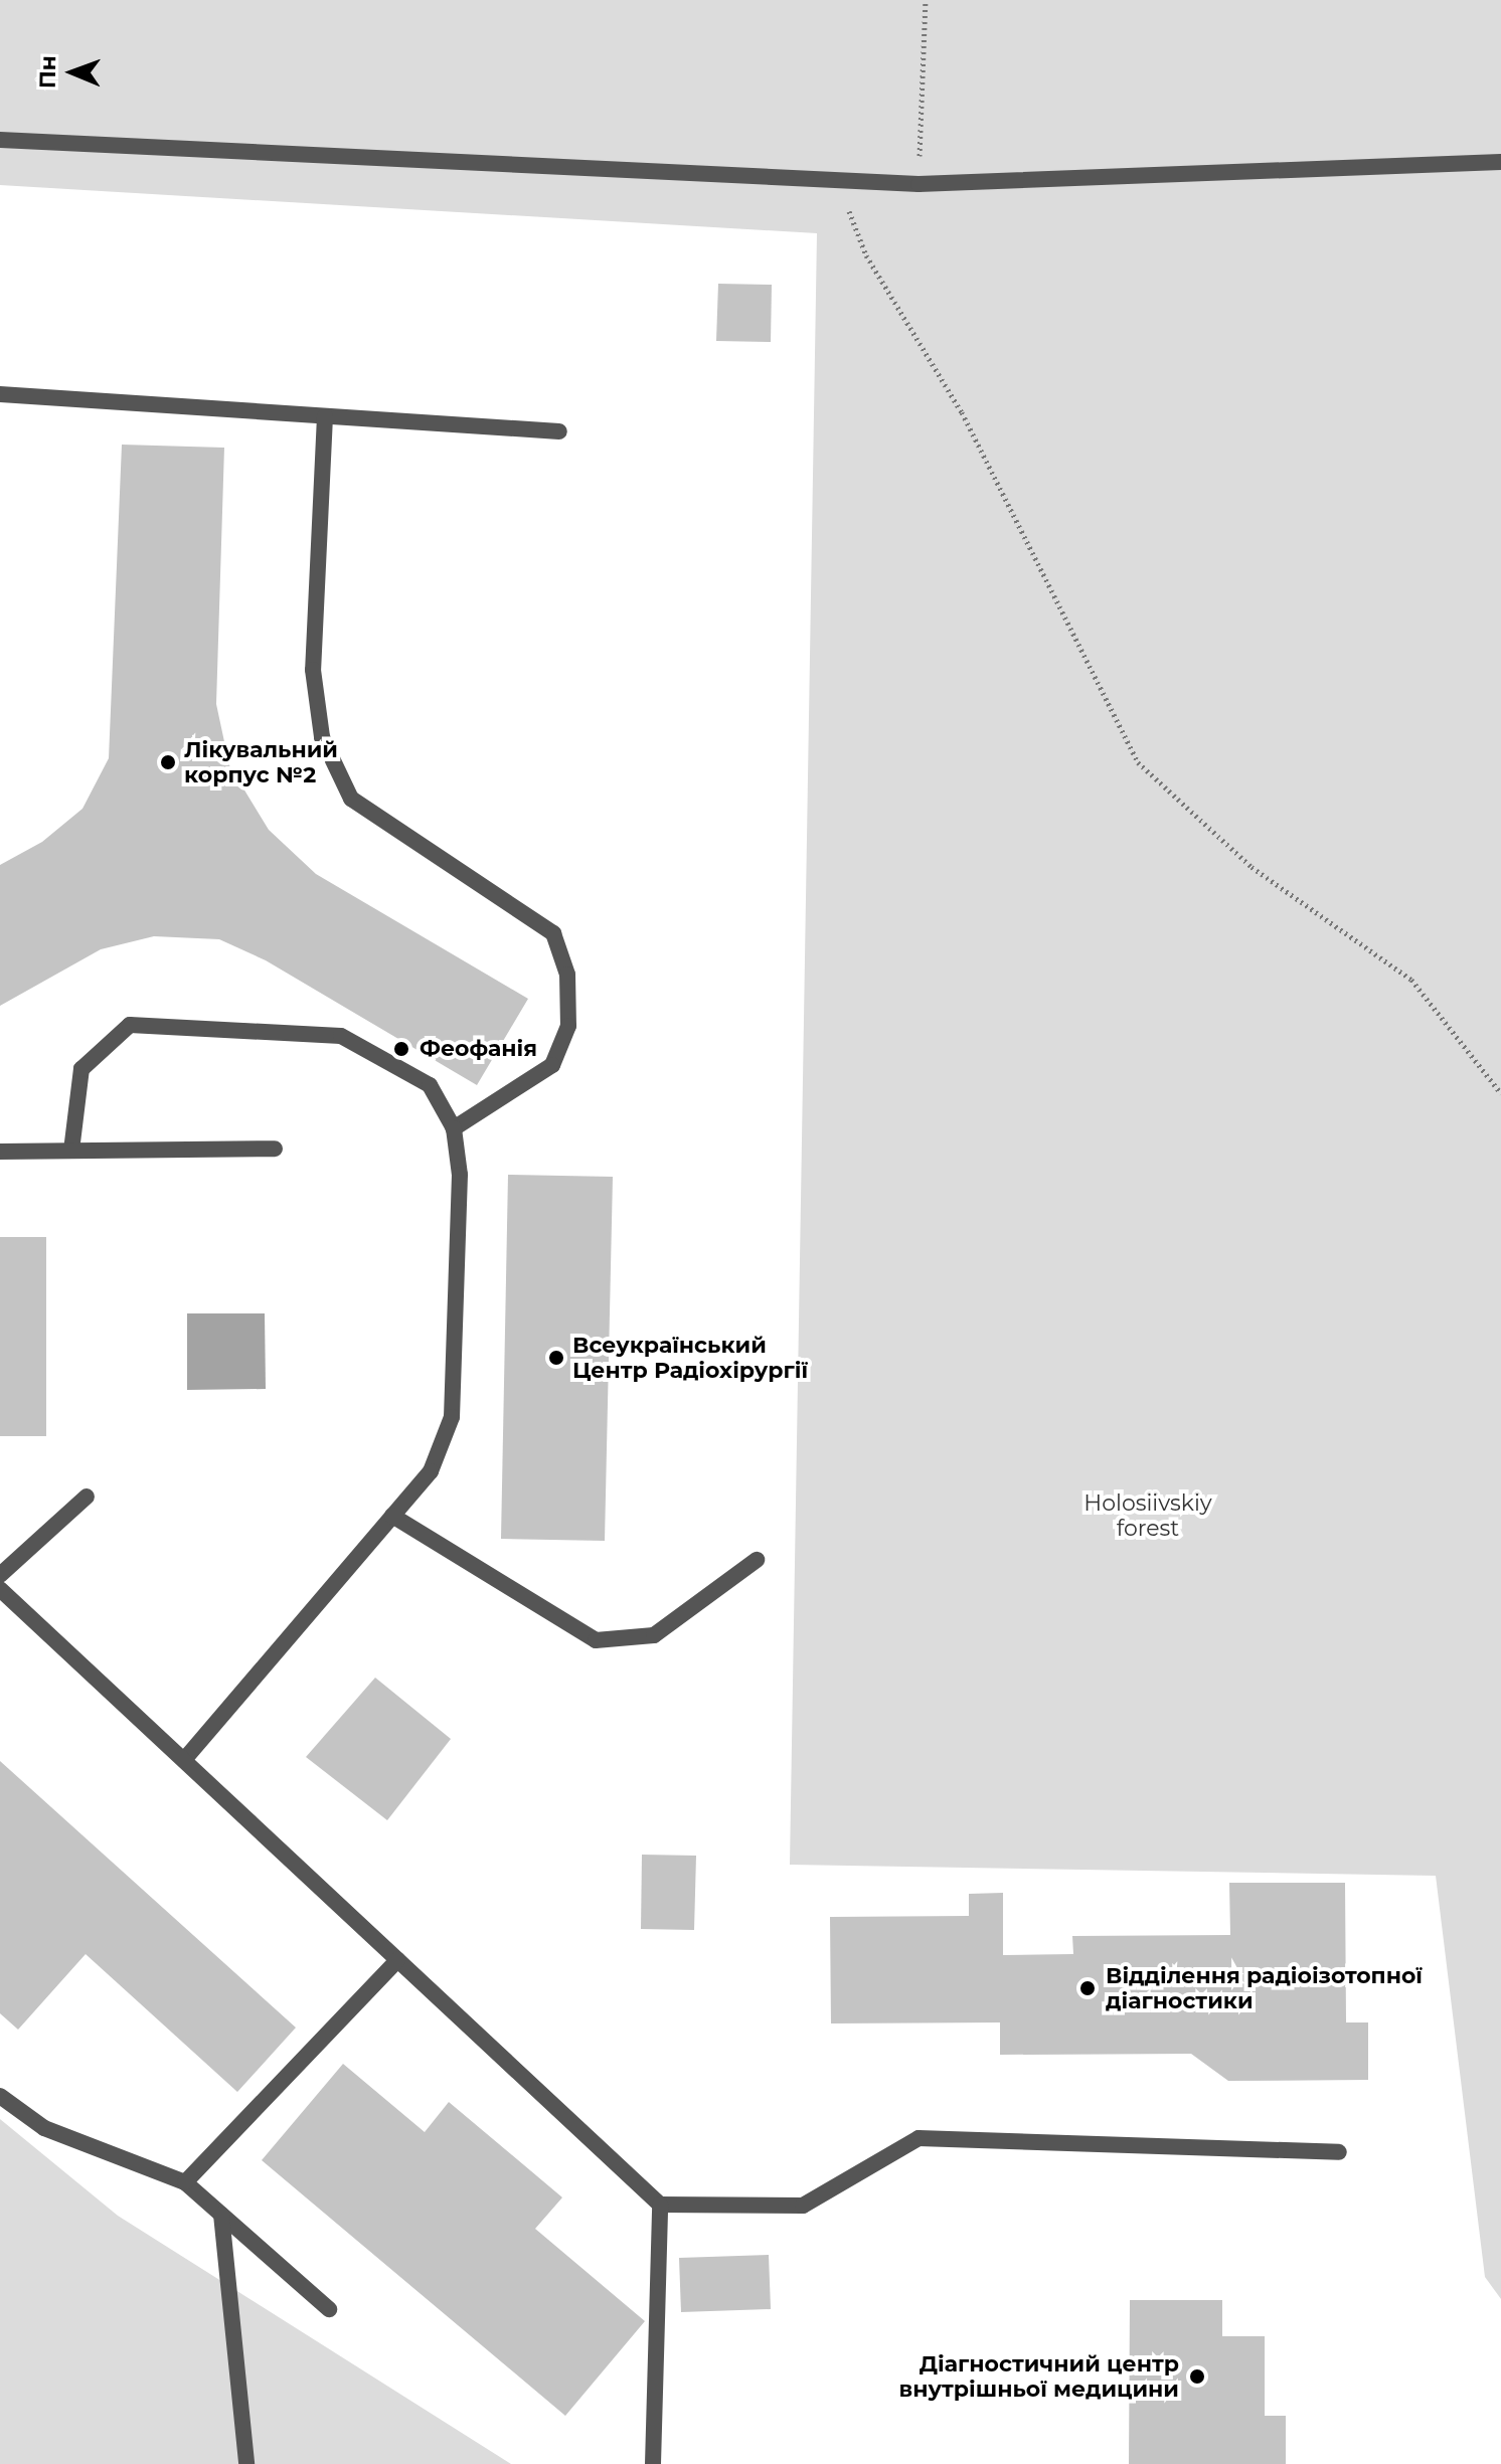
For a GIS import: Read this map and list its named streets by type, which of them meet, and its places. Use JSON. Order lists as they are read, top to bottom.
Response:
{
  "parks": ["Holosiivskiy forest"],
  "places": [
    "Лікувальний корпус №2",
    "Феофанія",
    "Всеукраїнський Центр Радіохірургії",
    "Відділення радіоізотопної діагностики",
    "Діагностичний центр внутрішньої медицини"
  ],
  "north": "left"
}
